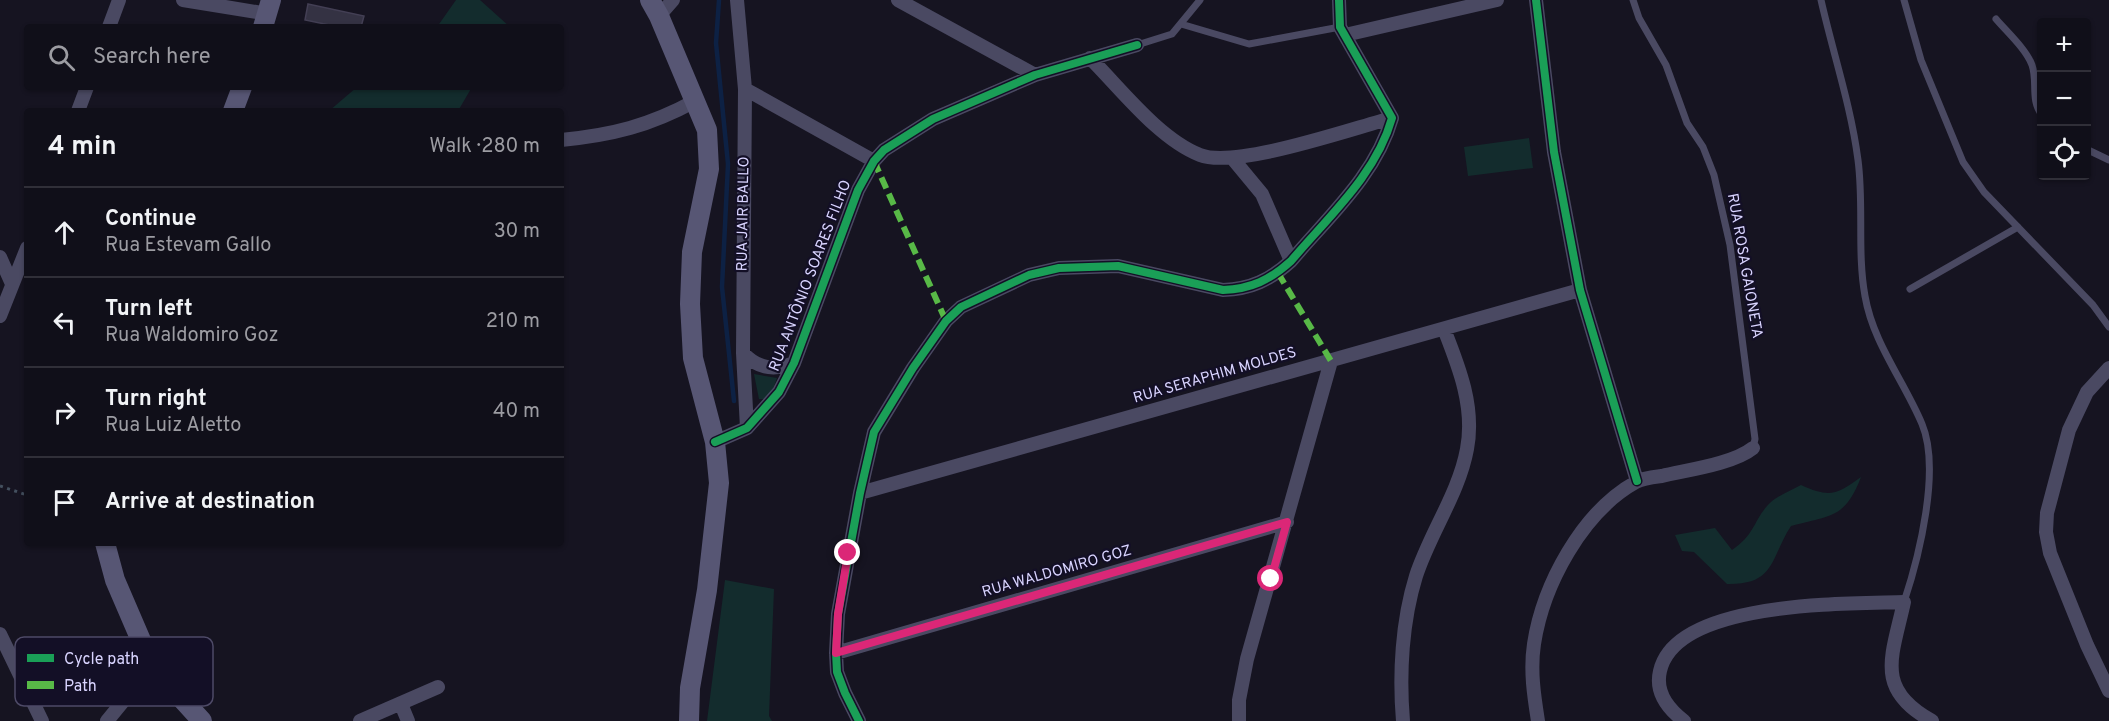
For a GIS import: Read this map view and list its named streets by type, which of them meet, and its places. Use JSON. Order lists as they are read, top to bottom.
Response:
{
  "streets": {
    "street": [
      "RUA JAIR BALLO",
      "RUA ANTÔNIO SOARES FILHO",
      "RUA SERAPHIM MOLDES",
      "RUA WALDOMIRO GOZ"
    ],
    "lane": ["RUA ROSA GAIONETA"]
  },
  "crossings": [
    ["RUA JAIR BALLO", "RUA ANTÔNIO SOARES FILHO"]
  ],
  "legend": ["Cycle path", "Path"],
  "page": {
    "map_buttons": ["+", "−"],
    "search": "Search here",
    "heading": ["4 min", "Walk · 280 m"],
    "list": [
      ["Continue", "Rua Estevam Gallo", "30 m"],
      ["Turn left", "Rua Waldomiro Goz", "210 m"],
      ["Turn right", "Rua Luiz Aletto", "40 m"],
      "Arrive at destination"
    ]
  }
}
